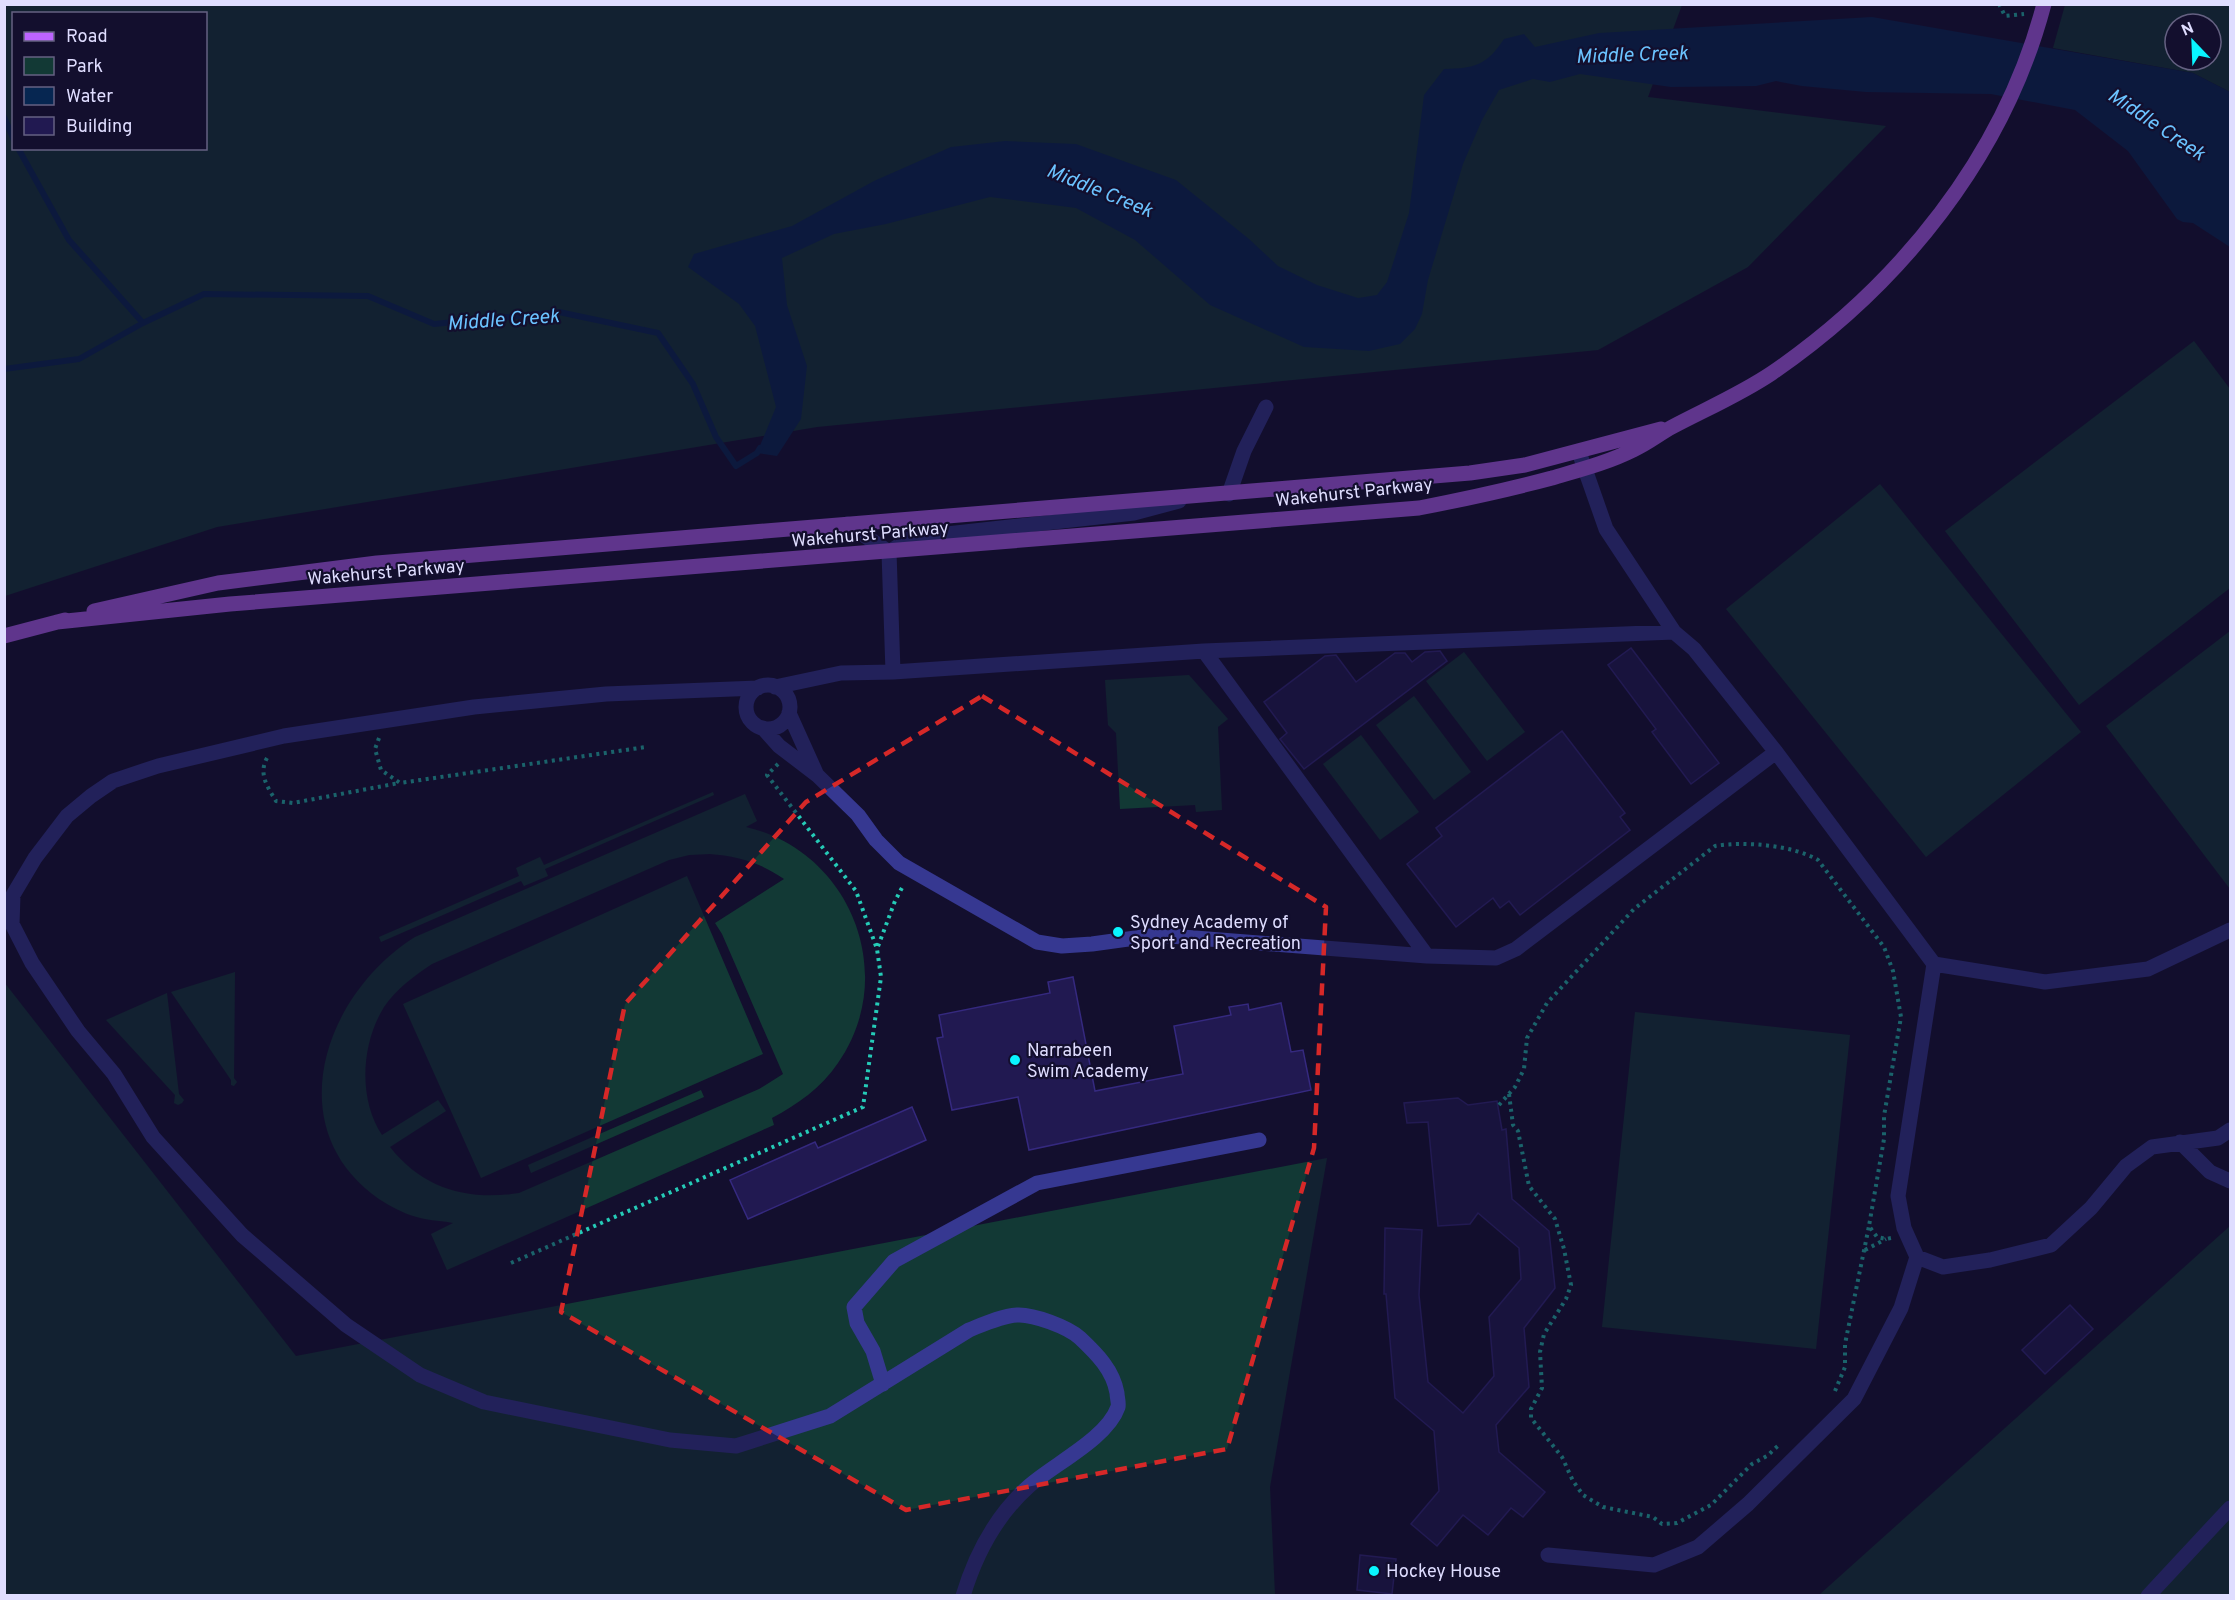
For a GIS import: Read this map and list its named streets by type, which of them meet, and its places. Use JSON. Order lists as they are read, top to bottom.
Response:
{
  "streets": {
    "main road": ["Wakehurst Parkway"]
  },
  "water": ["Middle Creek"],
  "places": ["Sydney Academy of Sport and Recreation", "Narrabeen Swim Academy", "Hockey House"],
  "legend": [
    "Road",
    "Park",
    "Water",
    "Building"
  ],
  "north": "top left"
}
